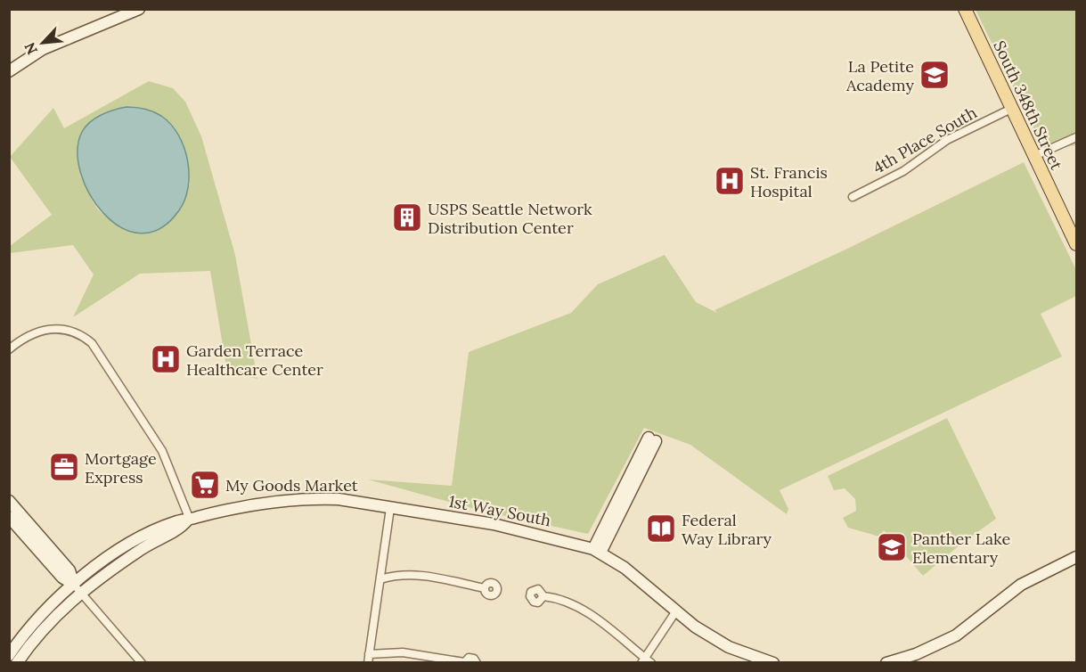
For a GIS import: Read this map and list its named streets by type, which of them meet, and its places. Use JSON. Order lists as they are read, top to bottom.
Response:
{
  "streets": {
    "main road": ["South 348th Street", "1st Way South"],
    "street": ["4th Place South"]
  },
  "crossings": [
    ["South 348th Street", "4th Place South"]
  ],
  "places": {
    "school or university": ["La Petite Academy", "Panther Lake Elementary"],
    "hospital": ["St. Francis Hospital", "Garden Terrace Healthcare Center"],
    "building": ["USPS Seattle Network Distribution Center"],
    "office": ["Mortgage Express"],
    "supermarket": ["My Goods Market"],
    "library": ["Federal Way Library"]
  },
  "north": "bottom left"
}
